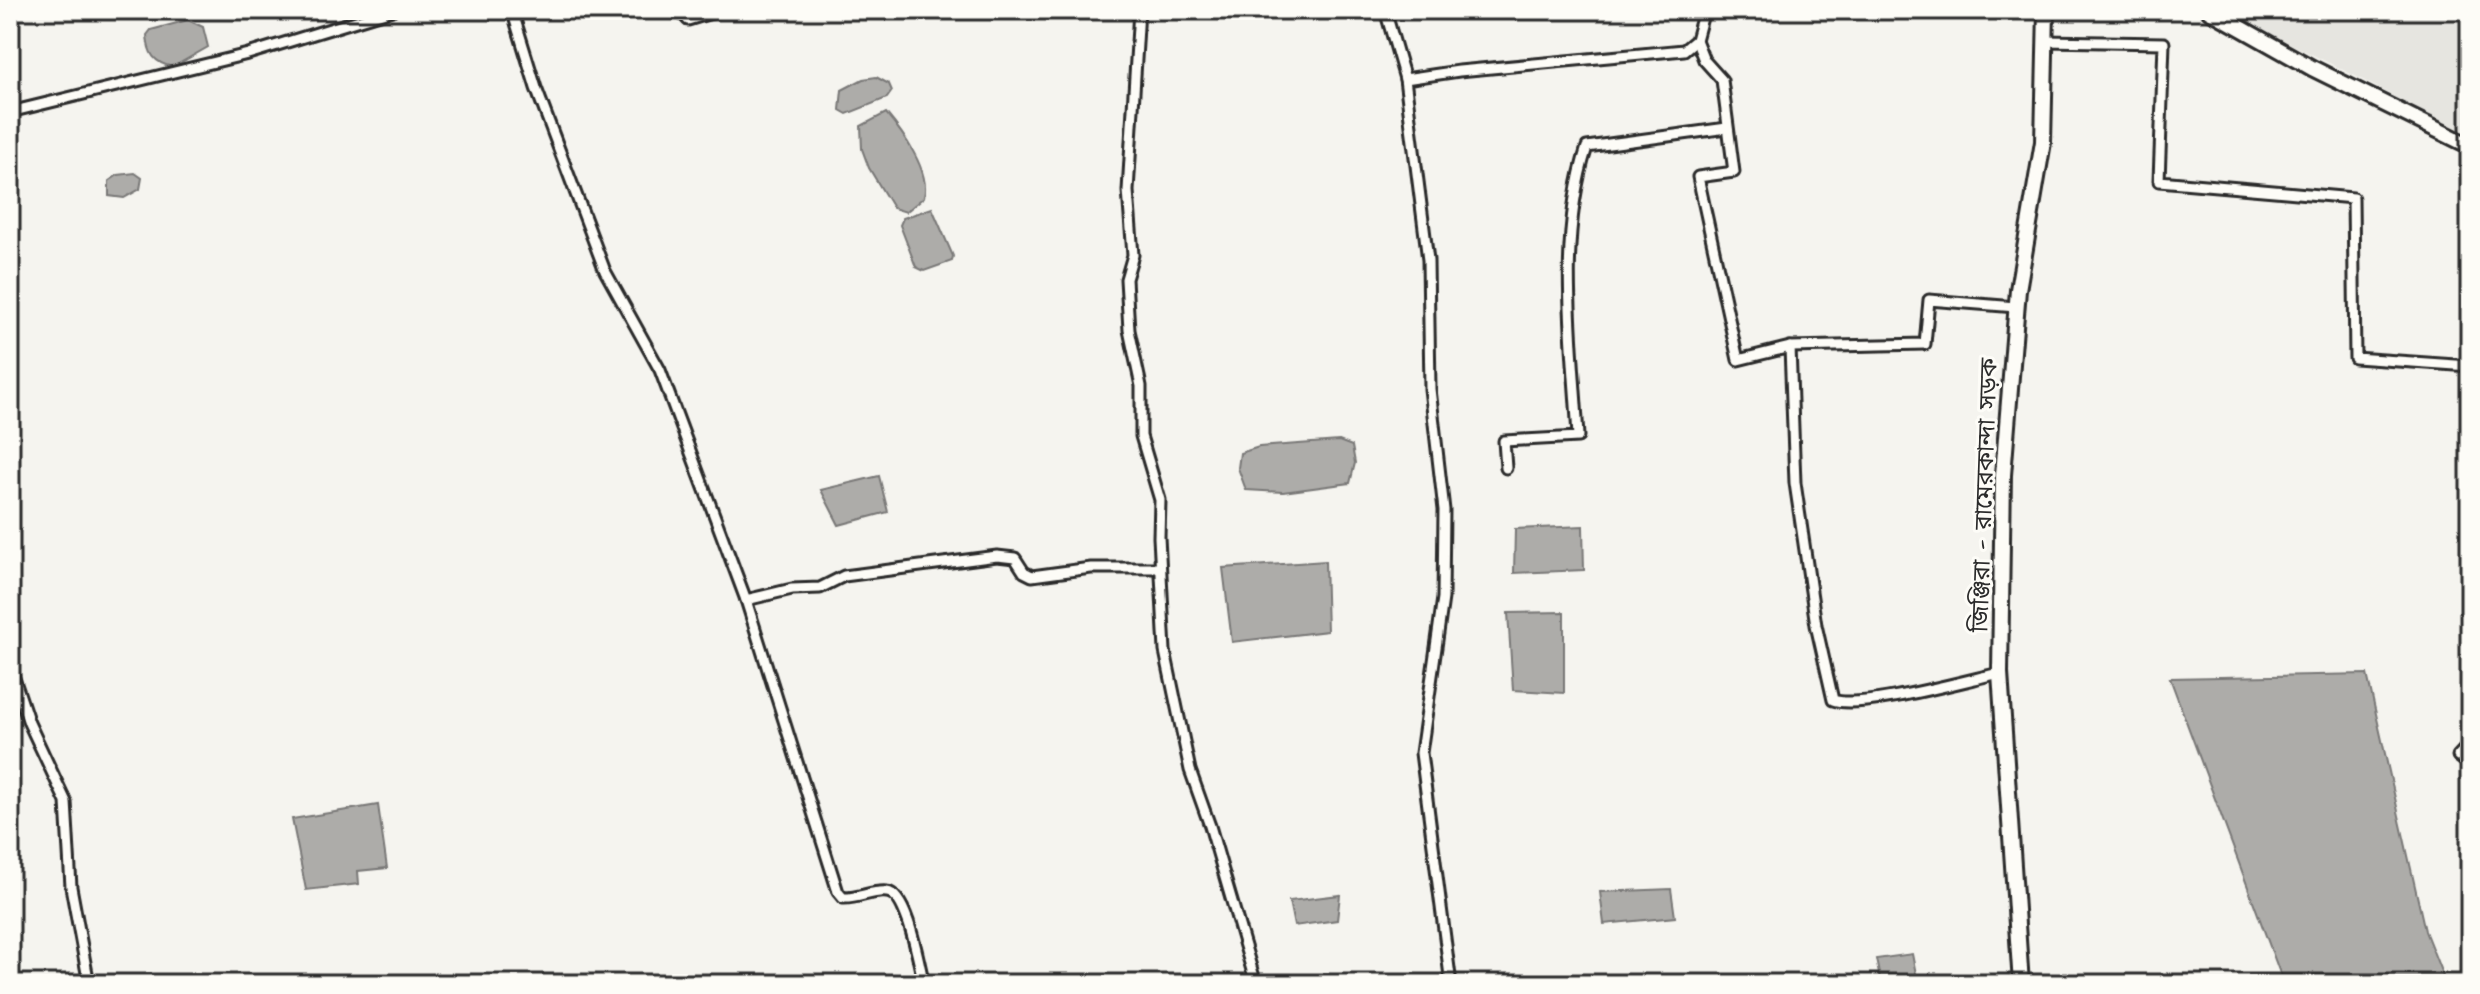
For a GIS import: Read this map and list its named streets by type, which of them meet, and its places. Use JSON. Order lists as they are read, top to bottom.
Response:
{
  "streets": {
    "main road": ["জিঞ্জিরা - রামেরকান্দা সড়ক"]
  }
}
